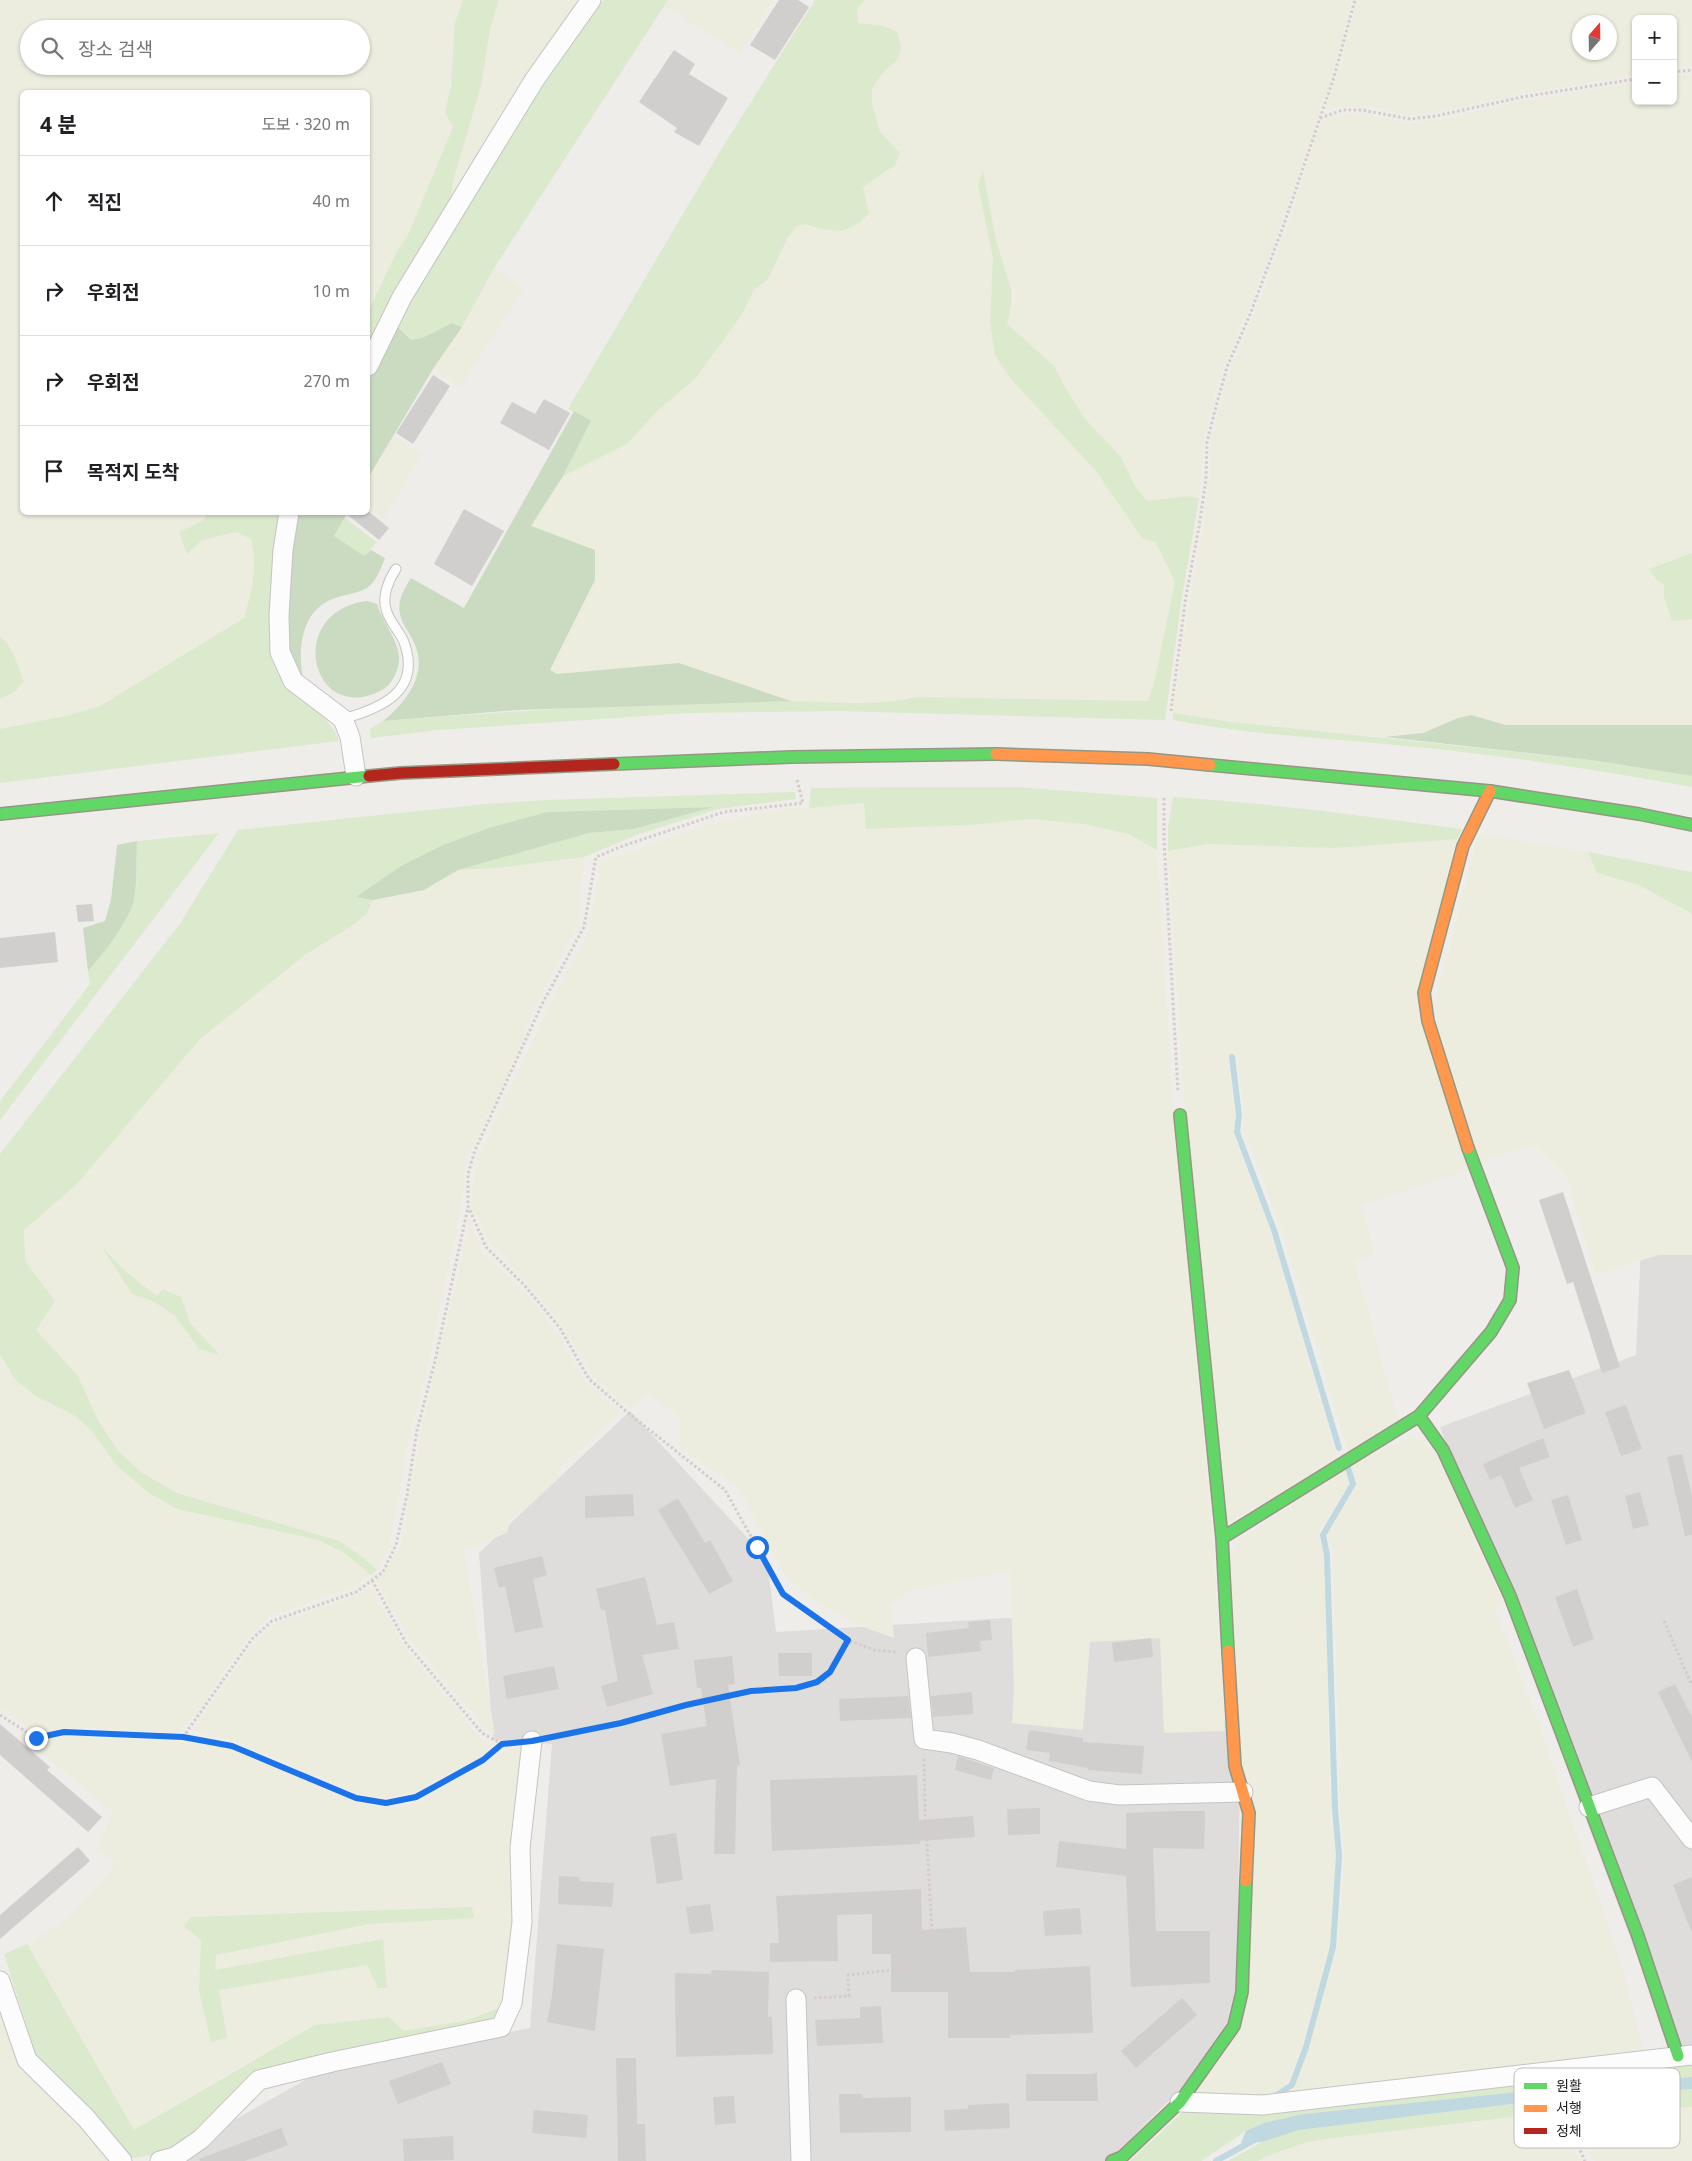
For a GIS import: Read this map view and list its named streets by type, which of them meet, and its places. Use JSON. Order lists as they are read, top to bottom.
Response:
{
  "legend": ["원활", "서행", "정체"],
  "north": "top",
  "page": {
    "map_buttons": ["+", "−"],
    "search": "장소 검색",
    "heading": ["4 분", "도보 · 320 m"],
    "list": [
      ["직진", "40 m"],
      ["우회전", "10 m"],
      ["우회전", "270 m"],
      "목적지 도착"
    ]
  }
}
